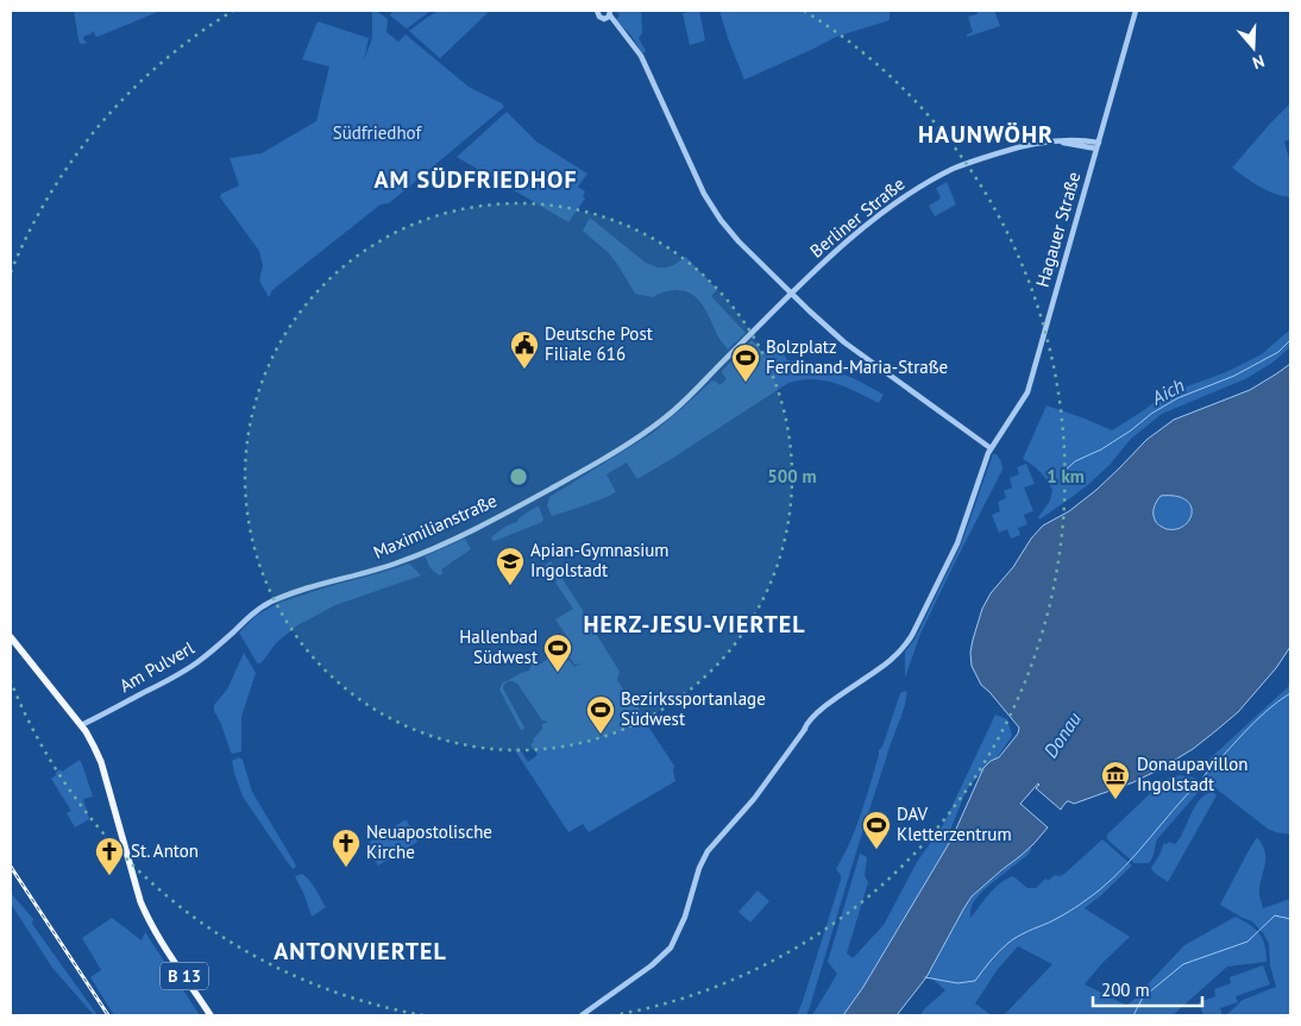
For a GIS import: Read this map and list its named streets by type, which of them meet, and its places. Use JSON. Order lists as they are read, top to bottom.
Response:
{
  "streets": {
    "main road": ["B 13"],
    "street": [
      "Berliner Straße",
      "Hagauer Straße",
      "Maximilianstraße",
      "Am Pulverl"
    ]
  },
  "crossings": [
    ["Berliner Straße", "Hagauer Straße"],
    ["Berliner Straße", "Maximilianstraße"],
    ["Maximilianstraße", "Am Pulverl"],
    ["Am Pulverl", "B 13"]
  ],
  "districts": [
    "HAUNWÖHR",
    "AM SÜDFRIEDHOF",
    "HERZ-JESU-VIERTEL",
    "ANTONVIERTEL"
  ],
  "water": ["Aich", "Donau"],
  "parks": ["Südfriedhof"],
  "places": {
    "public building": ["Deutsche Post Filiale 616"],
    "sports": [
      "Bolzplatz Ferdinand-Maria-Straße",
      "Hallenbad Südwest",
      "Bezirkssportanlage Südwest",
      "DAV Kletterzentrum"
    ],
    "school or university": ["Apian-Gymnasium Ingolstadt"],
    "museum": ["Donaupavillon Ingolstadt"],
    "church": ["Neuapostolische Kirche", "St. Anton"]
  },
  "scale_bar": "200 m",
  "north": "bottom",
  "rings": ["500 m", "1 km"]
}
